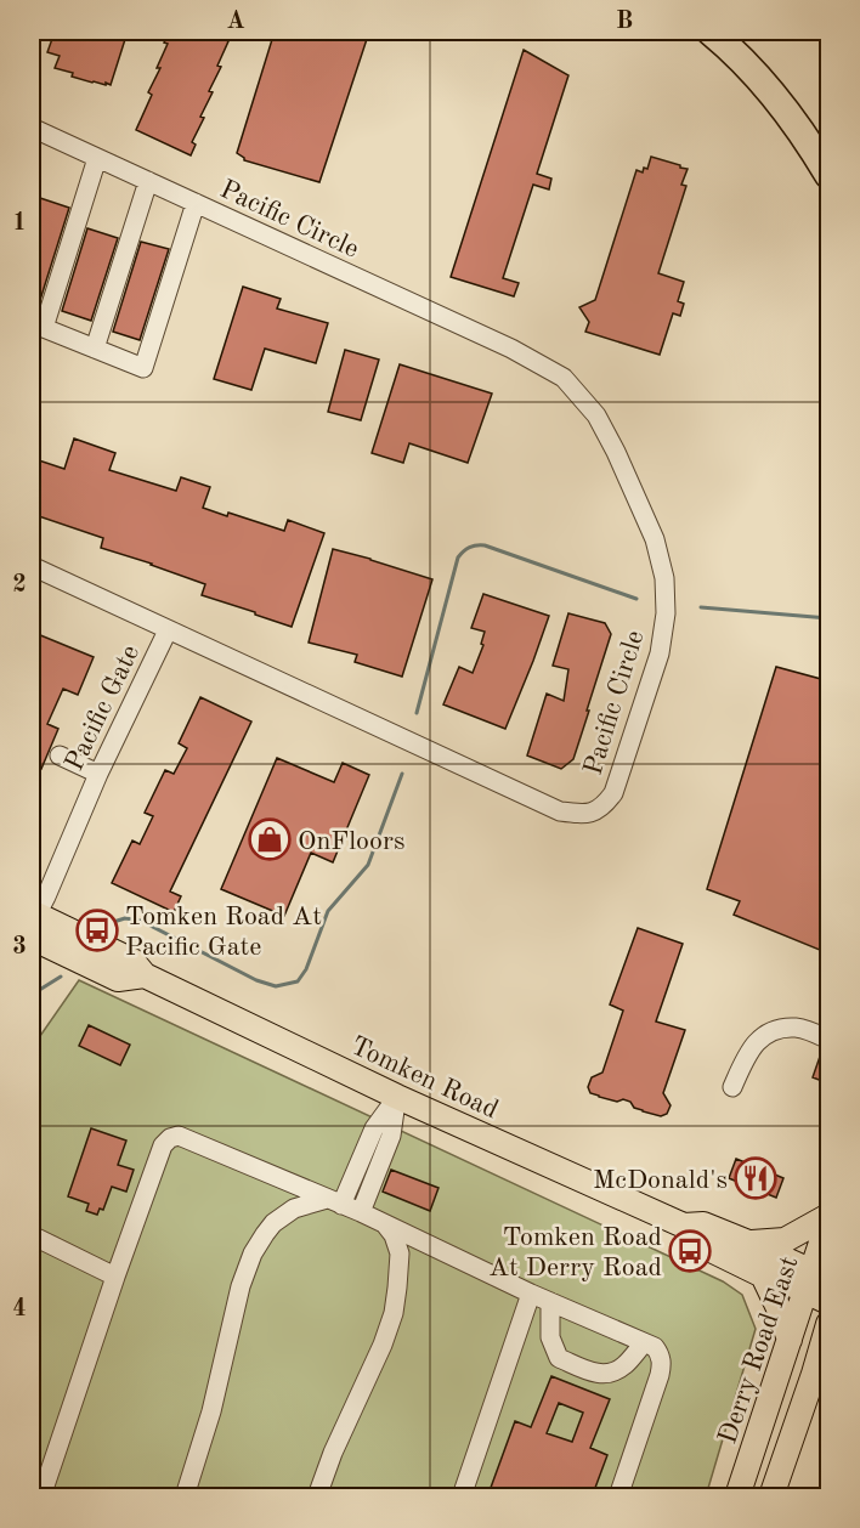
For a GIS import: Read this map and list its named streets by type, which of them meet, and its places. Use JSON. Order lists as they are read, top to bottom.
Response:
{
  "streets": {
    "main road": ["Tomken Road", "Derry Road East"],
    "street": ["Pacific Circle", "Pacific Gate"]
  },
  "crossings": [
    ["Pacific Circle", "Pacific Gate"],
    ["Pacific Gate", "Tomken Road"],
    ["Tomken Road", "Derry Road East"]
  ],
  "places": {
    "shop": ["OnFloors"],
    "bus stop": ["Tomken Road At Pacific Gate", "Tomken Road At Derry Road"],
    "restaurant": ["McDonald's"]
  },
  "grid": {
    "columns": ["A", "B"],
    "rows": [
      "1",
      "2",
      "3",
      "4"
    ]
  }
}
